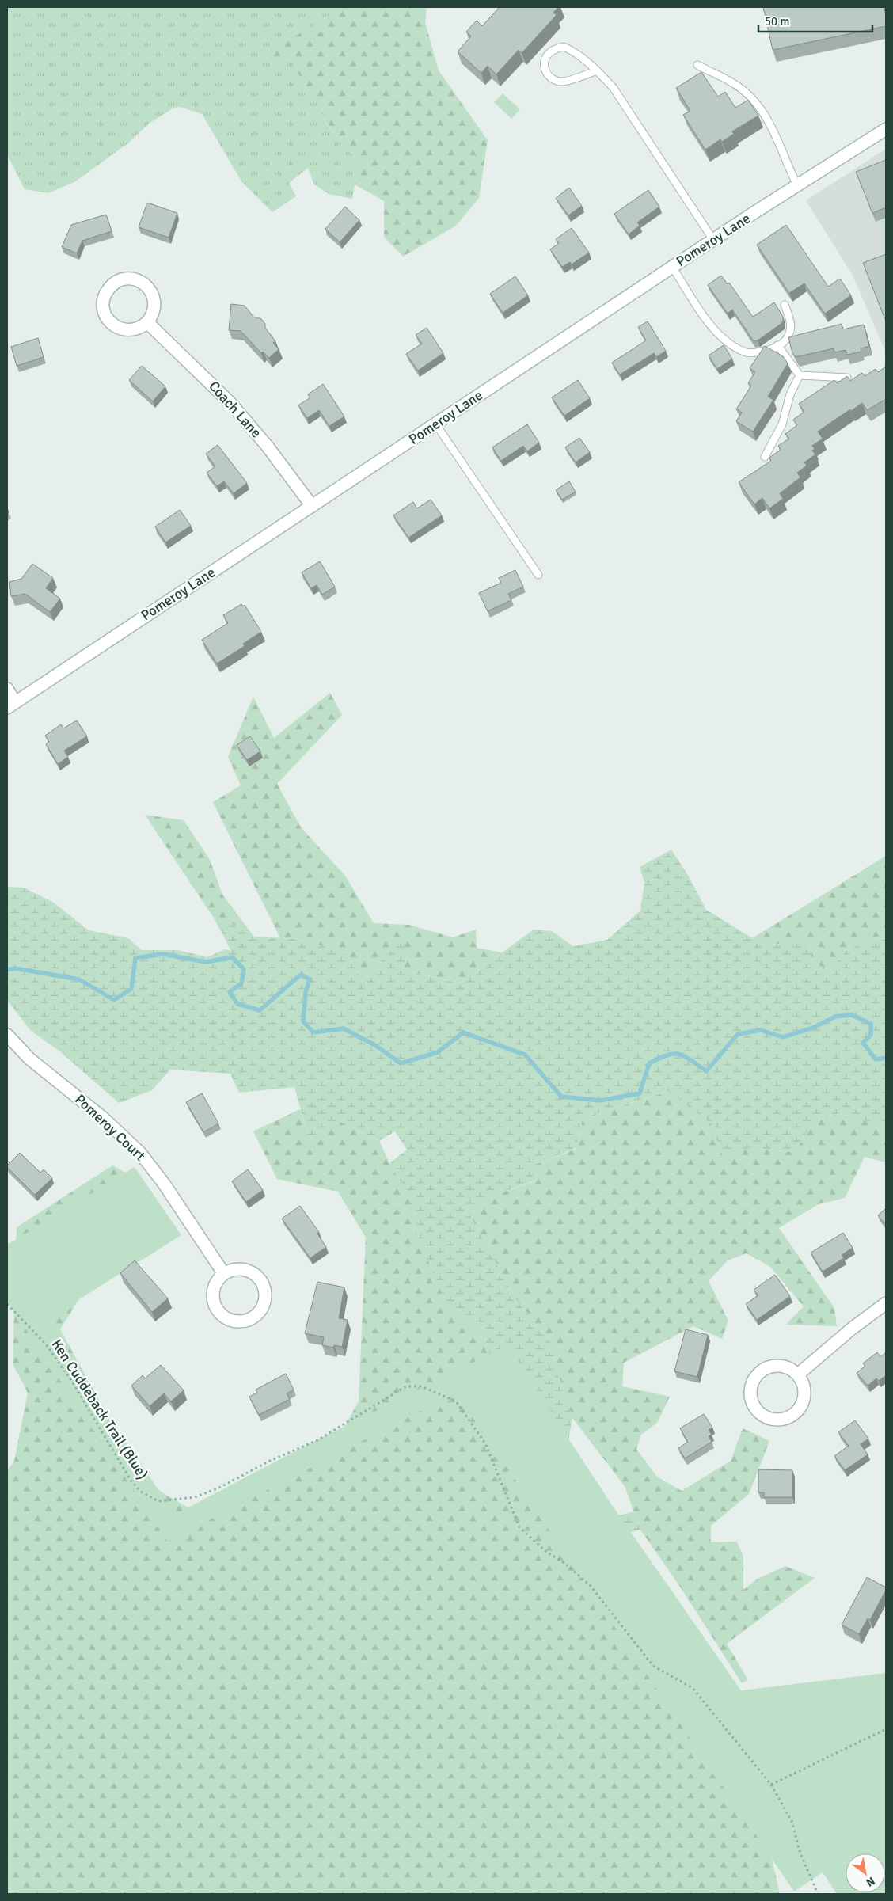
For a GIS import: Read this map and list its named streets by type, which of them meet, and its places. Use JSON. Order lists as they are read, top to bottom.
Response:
{
  "streets": {
    "street": ["Pomeroy Lane", "Coach Lane", "Pomeroy Court"],
    "path": ["Ken Cuddeback Trail (Blue)"]
  },
  "crossings": [
    ["Pomeroy Lane", "Coach Lane"]
  ],
  "scale_bar": "50 m",
  "north": "bottom right"
}
